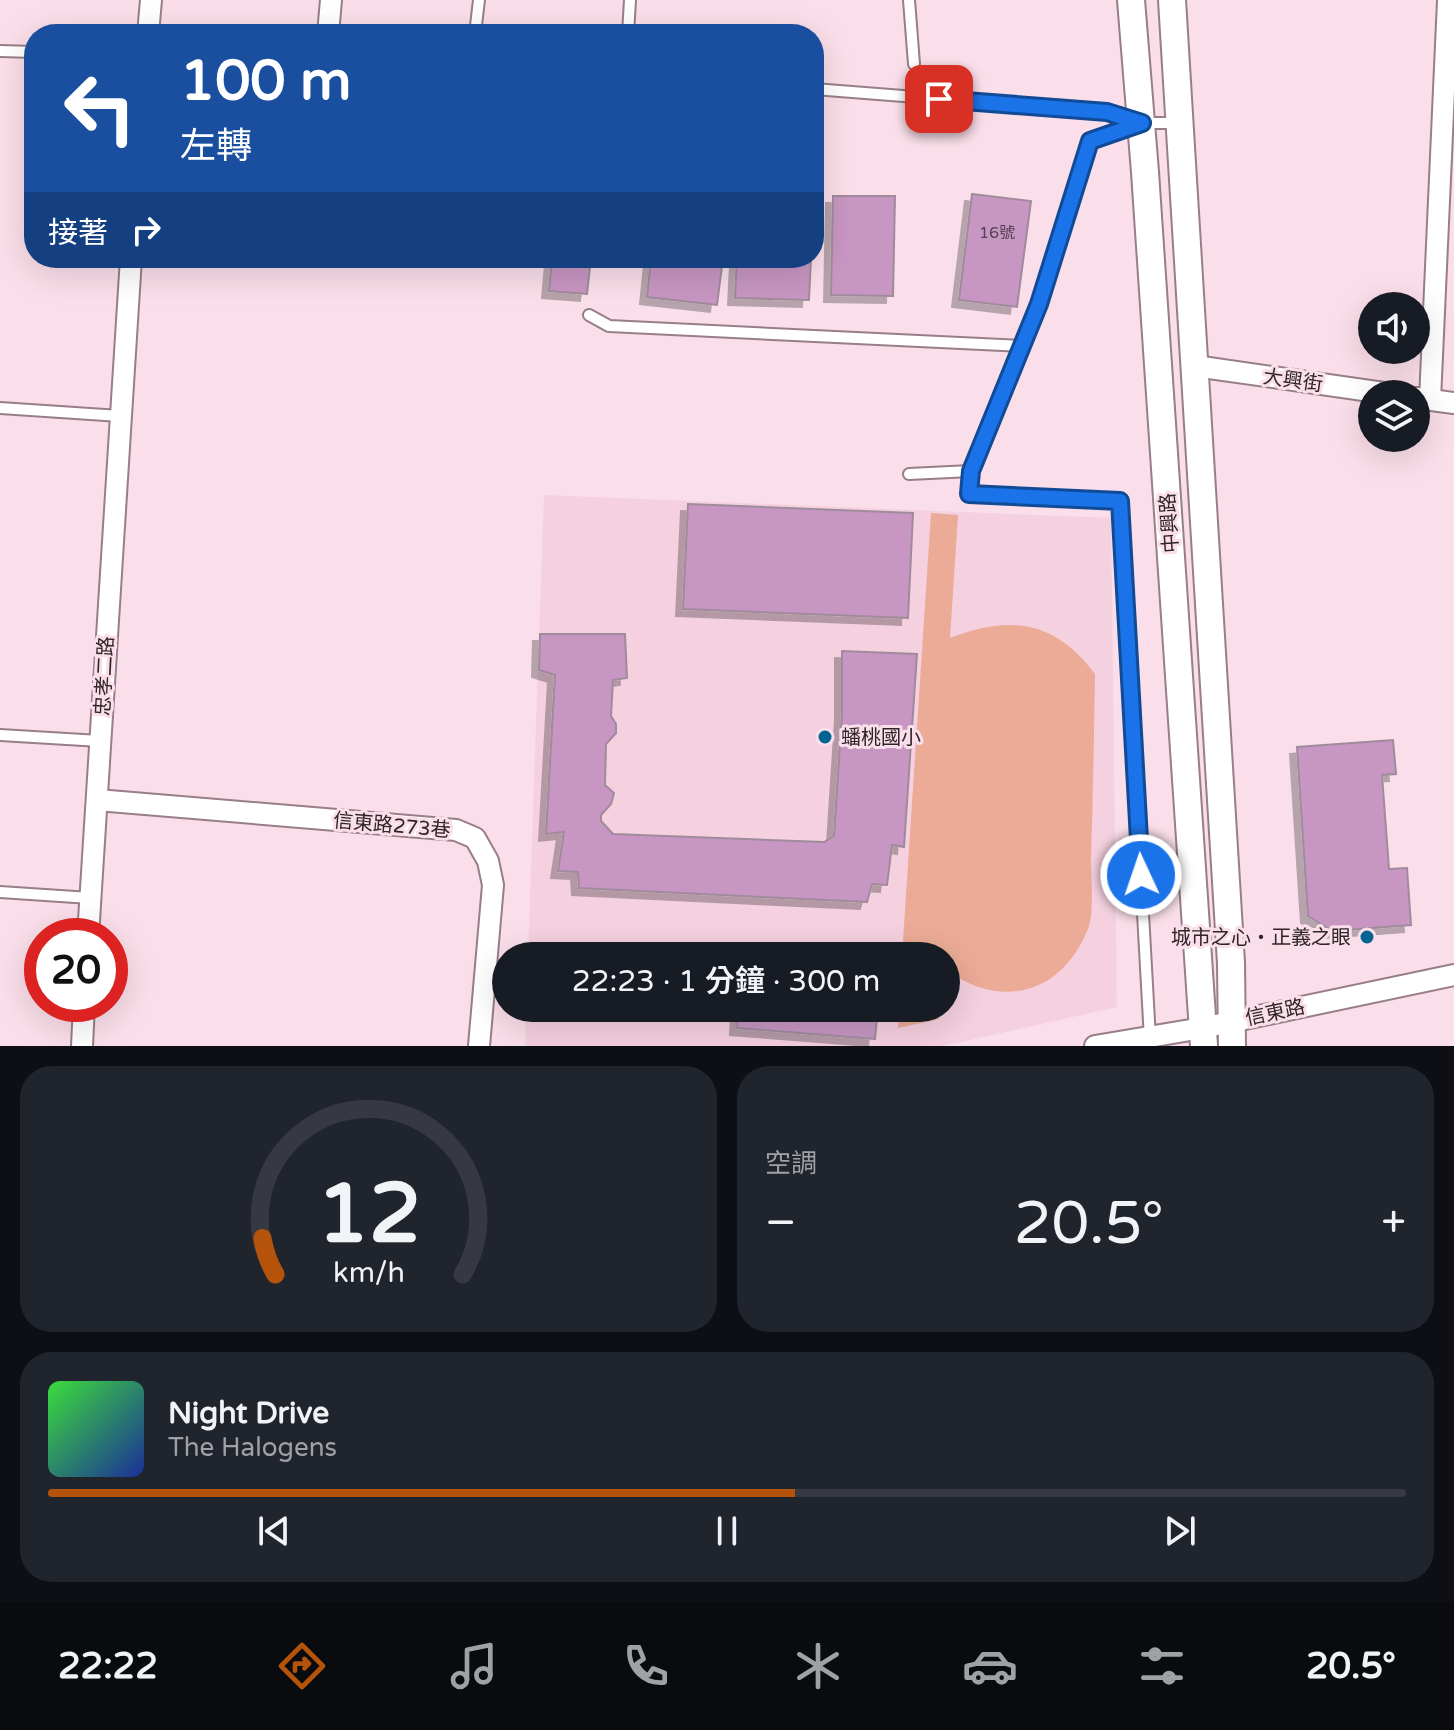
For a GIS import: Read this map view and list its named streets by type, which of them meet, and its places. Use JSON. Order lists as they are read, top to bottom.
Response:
{
  "streets": {
    "street": [
      "大興街",
      "中興路",
      "忠孝二路",
      "信東路273巷",
      "信東路"
    ]
  },
  "crossings": [
    ["大興街", "中興路"],
    ["中興路", "信東路"],
    ["忠孝二路", "信東路273巷"]
  ],
  "places": ["蟠桃國小", "城市之心‧正義之眼"],
  "house_numbers": ["16號"],
  "page": {
    "turn": ["100 m", "左轉"],
    "then": "接著",
    "limit": "20",
    "trip": "22:23 · 1 分鐘 · 300 m",
    "tile": "空調",
    "heat": ["−", "20.5°", "+"],
    "song": ["Night Drive", "The Halogens"],
    "tabs": ["22:22", "20.5°"],
    "gauge": ["12", "km/h"]
  }
}
